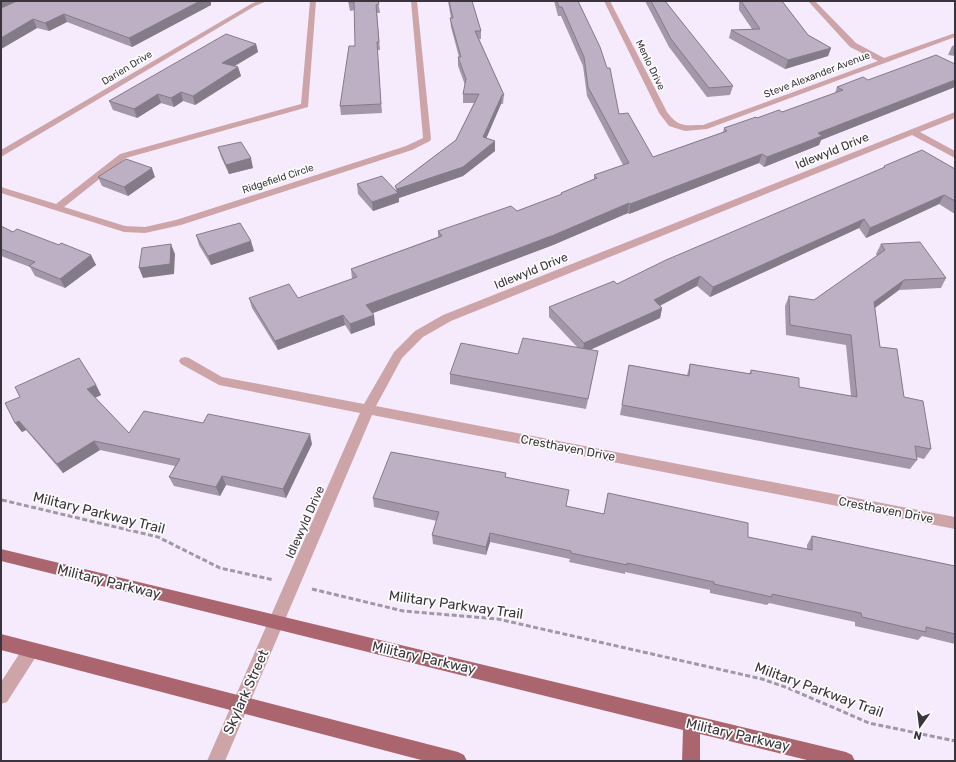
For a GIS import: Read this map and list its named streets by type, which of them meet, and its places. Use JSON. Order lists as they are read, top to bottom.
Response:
{
  "streets": {
    "main road": ["Military Parkway"],
    "street": [
      "Menlo Drive",
      "Darien Drive",
      "Steve Alexander Avenue",
      "Idlewyld Drive",
      "Ridgefield Circle",
      "Cresthaven Drive",
      "Skylark Street"
    ],
    "path": ["Military Parkway Trail"]
  },
  "crossings": [
    ["Menlo Drive", "Steve Alexander Avenue"],
    ["Idlewyld Drive", "Cresthaven Drive"],
    ["Idlewyld Drive", "Military Parkway Trail"],
    ["Idlewyld Drive", "Military Parkway"],
    ["Idlewyld Drive", "Skylark Street"],
    ["Military Parkway", "Skylark Street"]
  ],
  "north": "bottom"
}
